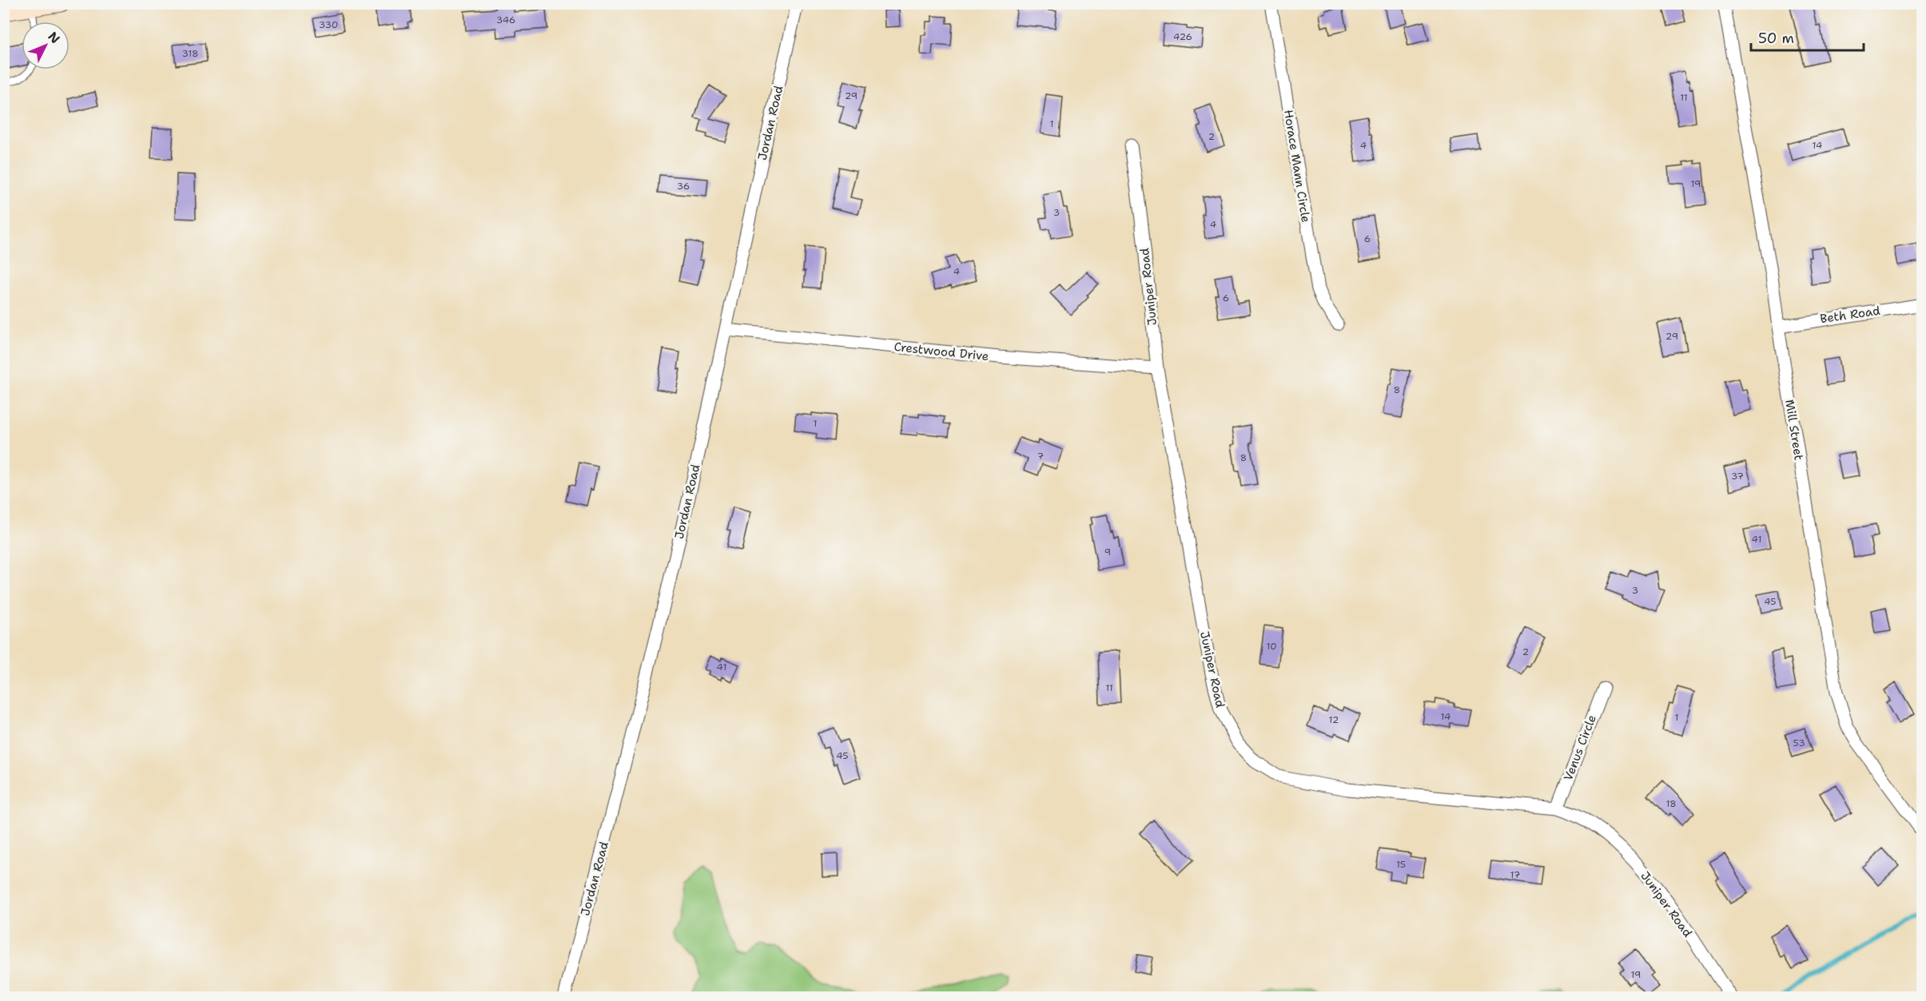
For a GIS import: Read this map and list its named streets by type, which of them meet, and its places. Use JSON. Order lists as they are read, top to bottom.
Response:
{
  "streets": {
    "street": [
      "Jordan Road",
      "Horace Mann Circle",
      "Juniper Road",
      "Beth Road",
      "Crestwood Drive",
      "Mill Street",
      "Venus Circle"
    ]
  },
  "crossings": [
    ["Jordan Road", "Crestwood Drive"],
    ["Juniper Road", "Crestwood Drive"],
    ["Juniper Road", "Venus Circle"],
    ["Beth Road", "Mill Street"]
  ],
  "house_numbers": [
    "346",
    "330",
    "426",
    "318",
    "29",
    "11",
    "1",
    "2",
    "4",
    "14",
    "19",
    "36",
    "3",
    "4",
    "6",
    "4",
    "6",
    "29",
    "8",
    "1",
    "7",
    "8",
    "37",
    "41",
    "9",
    "3",
    "45",
    "10",
    "2",
    "41",
    "11",
    "14",
    "1",
    "12",
    "53",
    "45",
    "18",
    "15",
    "17",
    "19"
  ],
  "scale_bar": "50 m",
  "north": "top right"
}
